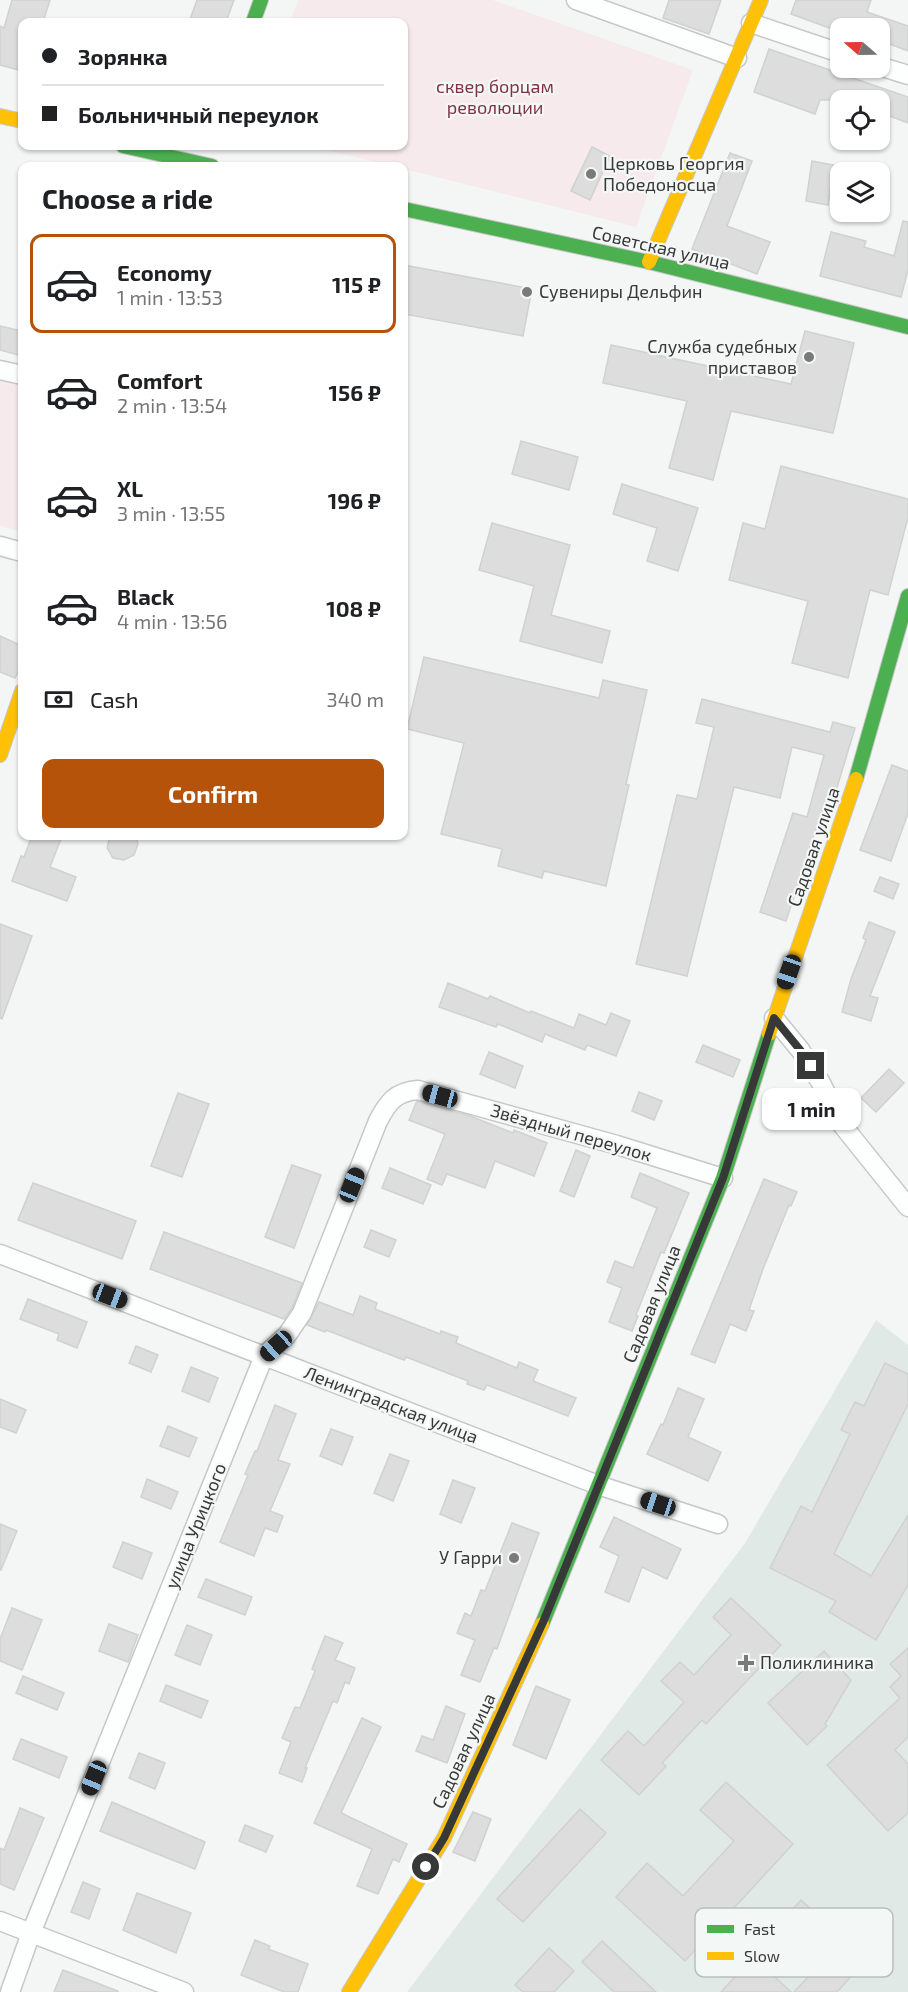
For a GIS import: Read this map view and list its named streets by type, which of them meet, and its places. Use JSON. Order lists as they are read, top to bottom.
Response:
{
  "streets": {
    "street": [
      "Советская улица",
      "Садовая улица",
      "Звёздный переулок",
      "Ленинградская улица",
      "улица Урицкого"
    ]
  },
  "crossings": [
    ["Садовая улица", "Звёздный переулок"],
    ["Садовая улица", "Ленинградская улица"],
    ["Звёздный переулок", "улица Урицкого"],
    ["Ленинградская улица", "улица Урицкого"]
  ],
  "parks": ["сквер борцам революции"],
  "places": {
    "other": [
      "Церковь Георгия Победоносца",
      "Сувениры Дельфин",
      "Служба судебных приставов",
      "У Гарри"
    ],
    "health": ["Поликлиника"]
  },
  "legend": ["Fast", "Slow"],
  "north": "left",
  "page": {
    "banner": ["Зорянка", "Больничный переулок"],
    "heading": "Choose a ride",
    "list": [
      {
        "name": "Economy",
        "note": "1 min · 13:53",
        "value": "115 ₽"
      },
      {
        "name": "Comfort",
        "note": "2 min · 13:54",
        "value": "156 ₽"
      },
      {
        "name": "XL",
        "note": "3 min · 13:55",
        "value": "196 ₽"
      },
      {
        "name": "Black",
        "note": "4 min · 13:56",
        "value": "108 ₽"
      }
    ],
    "pay": ["Cash", "340 m"],
    "buttons": "Confirm",
    "bubble": "1 min"
  }
}
